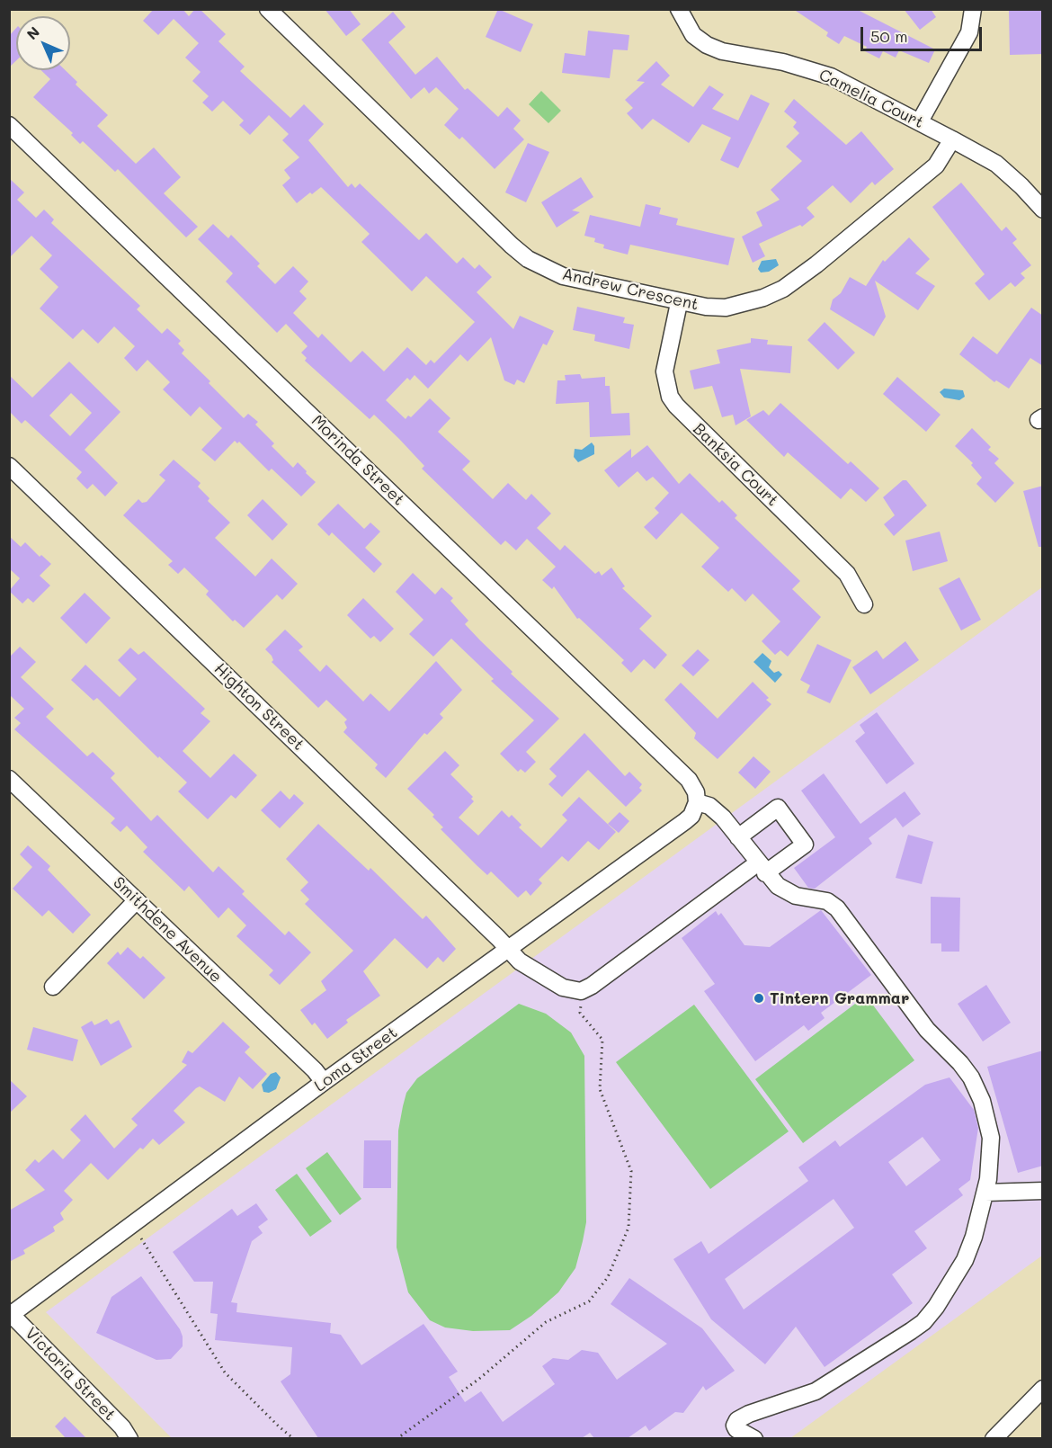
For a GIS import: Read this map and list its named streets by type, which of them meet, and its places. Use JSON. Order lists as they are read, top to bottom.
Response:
{
  "streets": {
    "street": [
      "Camelia Court",
      "Andrew Crescent",
      "Morinda Street",
      "Banksia Court",
      "Highton Street",
      "Smithdene Avenue",
      "Loma Street",
      "Victoria Street"
    ]
  },
  "crossings": [
    ["Camelia Court", "Andrew Crescent"],
    ["Andrew Crescent", "Banksia Court"],
    ["Morinda Street", "Loma Street"],
    ["Highton Street", "Loma Street"],
    ["Smithdene Avenue", "Loma Street"],
    ["Loma Street", "Victoria Street"]
  ],
  "places": ["Tintern Grammar"],
  "scale_bar": "50 m",
  "north": "top left"
}
